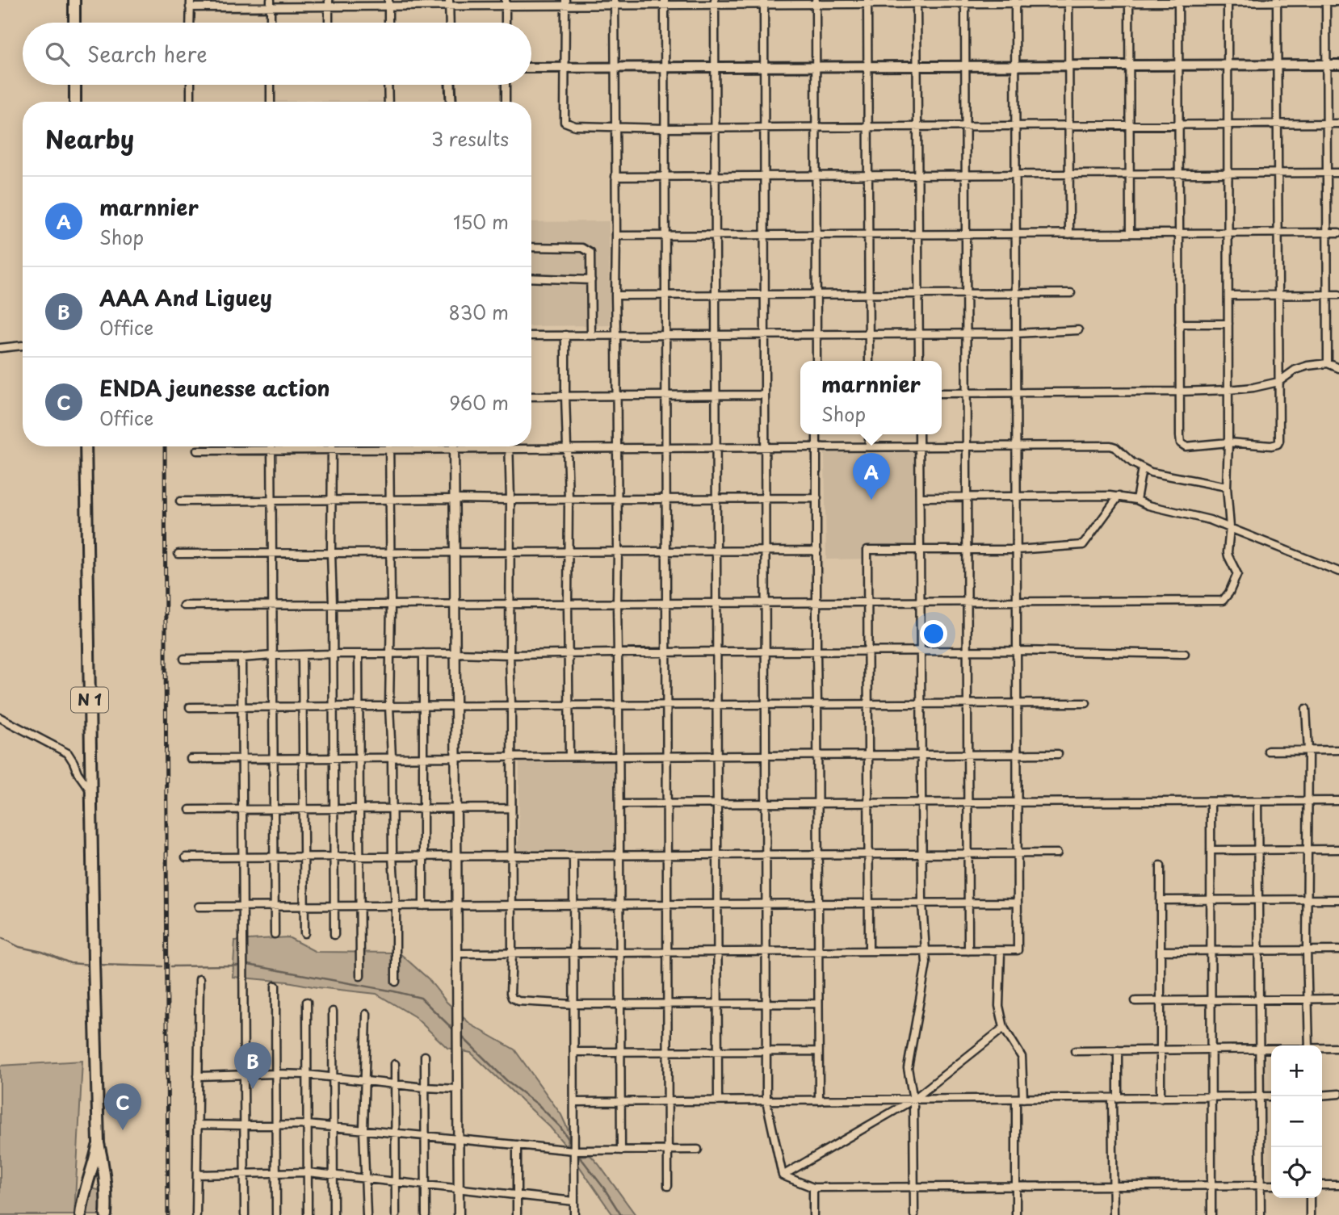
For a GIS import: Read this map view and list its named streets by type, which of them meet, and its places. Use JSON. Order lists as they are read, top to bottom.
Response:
{
  "streets": {
    "highway": ["N 1"]
  },
  "page": {
    "search": "Search here",
    "heading": ["Nearby", "3 results"],
    "list": [
      {
        "mark": "A",
        "name": "marnnier",
        "note": "Shop",
        "value": "150 m"
      },
      {
        "mark": "B",
        "name": "AAA And Liguey",
        "note": "Office",
        "value": "830 m"
      },
      {
        "mark": "C",
        "name": "ENDA jeunesse action",
        "note": "Office",
        "value": "960 m"
      }
    ],
    "popup": ["marnnier", "Shop"],
    "pins": ["A", "B", "C"],
    "map_buttons": ["+", "−"]
  }
}
